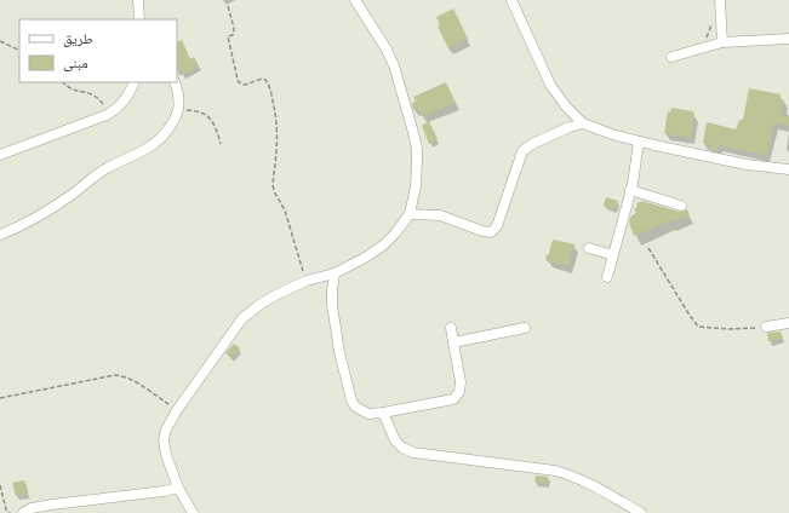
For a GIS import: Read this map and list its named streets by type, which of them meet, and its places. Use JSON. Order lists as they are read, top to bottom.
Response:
{
  "legend": ["طريق", "مبنى"]
}
